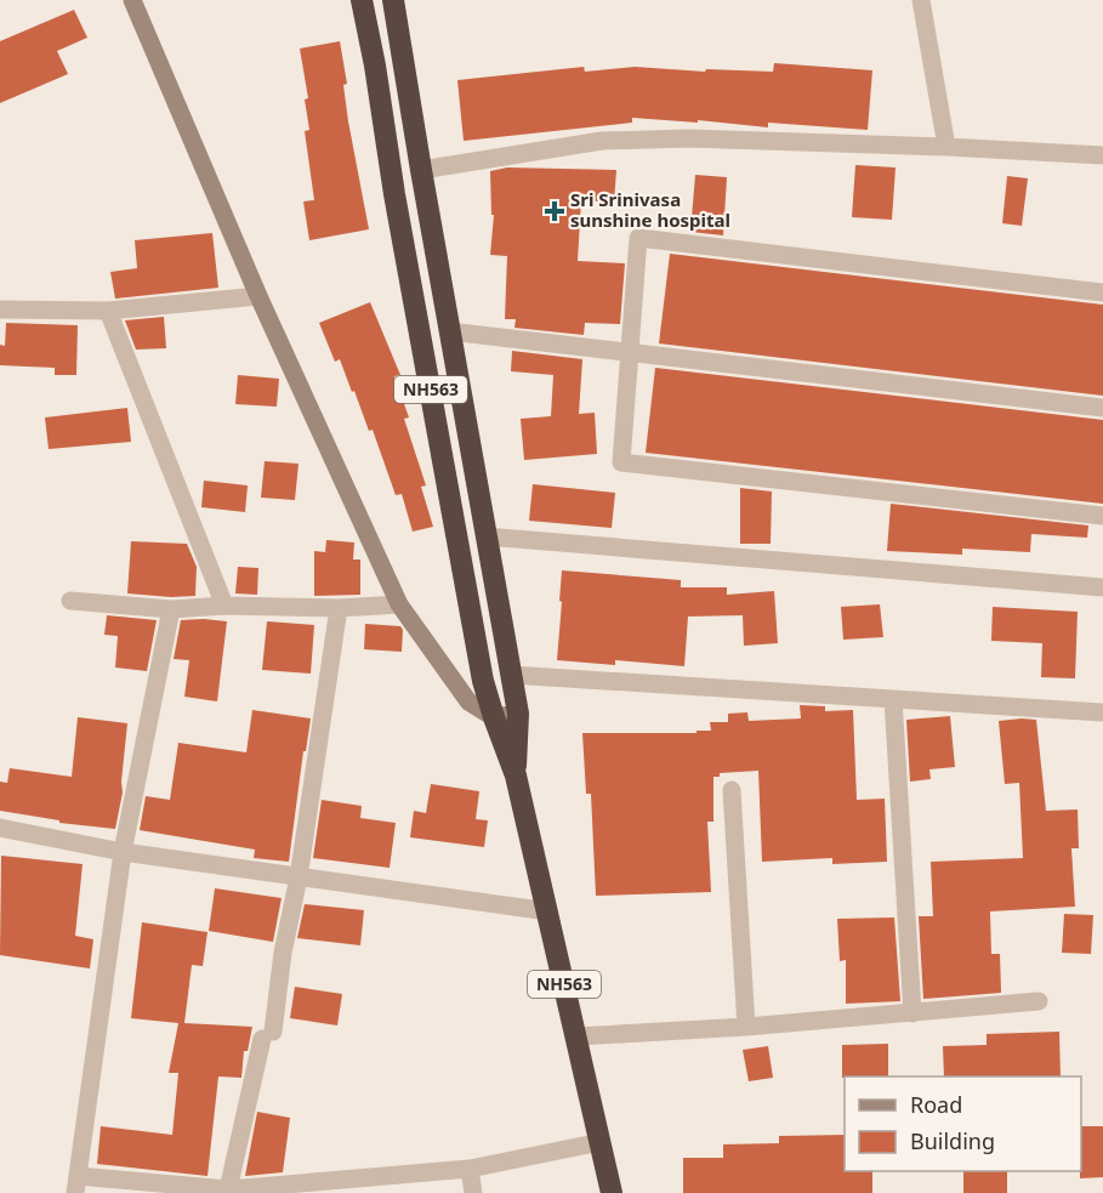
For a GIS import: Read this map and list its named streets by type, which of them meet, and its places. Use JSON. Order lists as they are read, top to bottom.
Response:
{
  "streets": {
    "highway": ["NH563"]
  },
  "places": {
    "health": ["Sri Srinivasa sunshine hospital"]
  },
  "legend": ["Road", "Building"]
}
